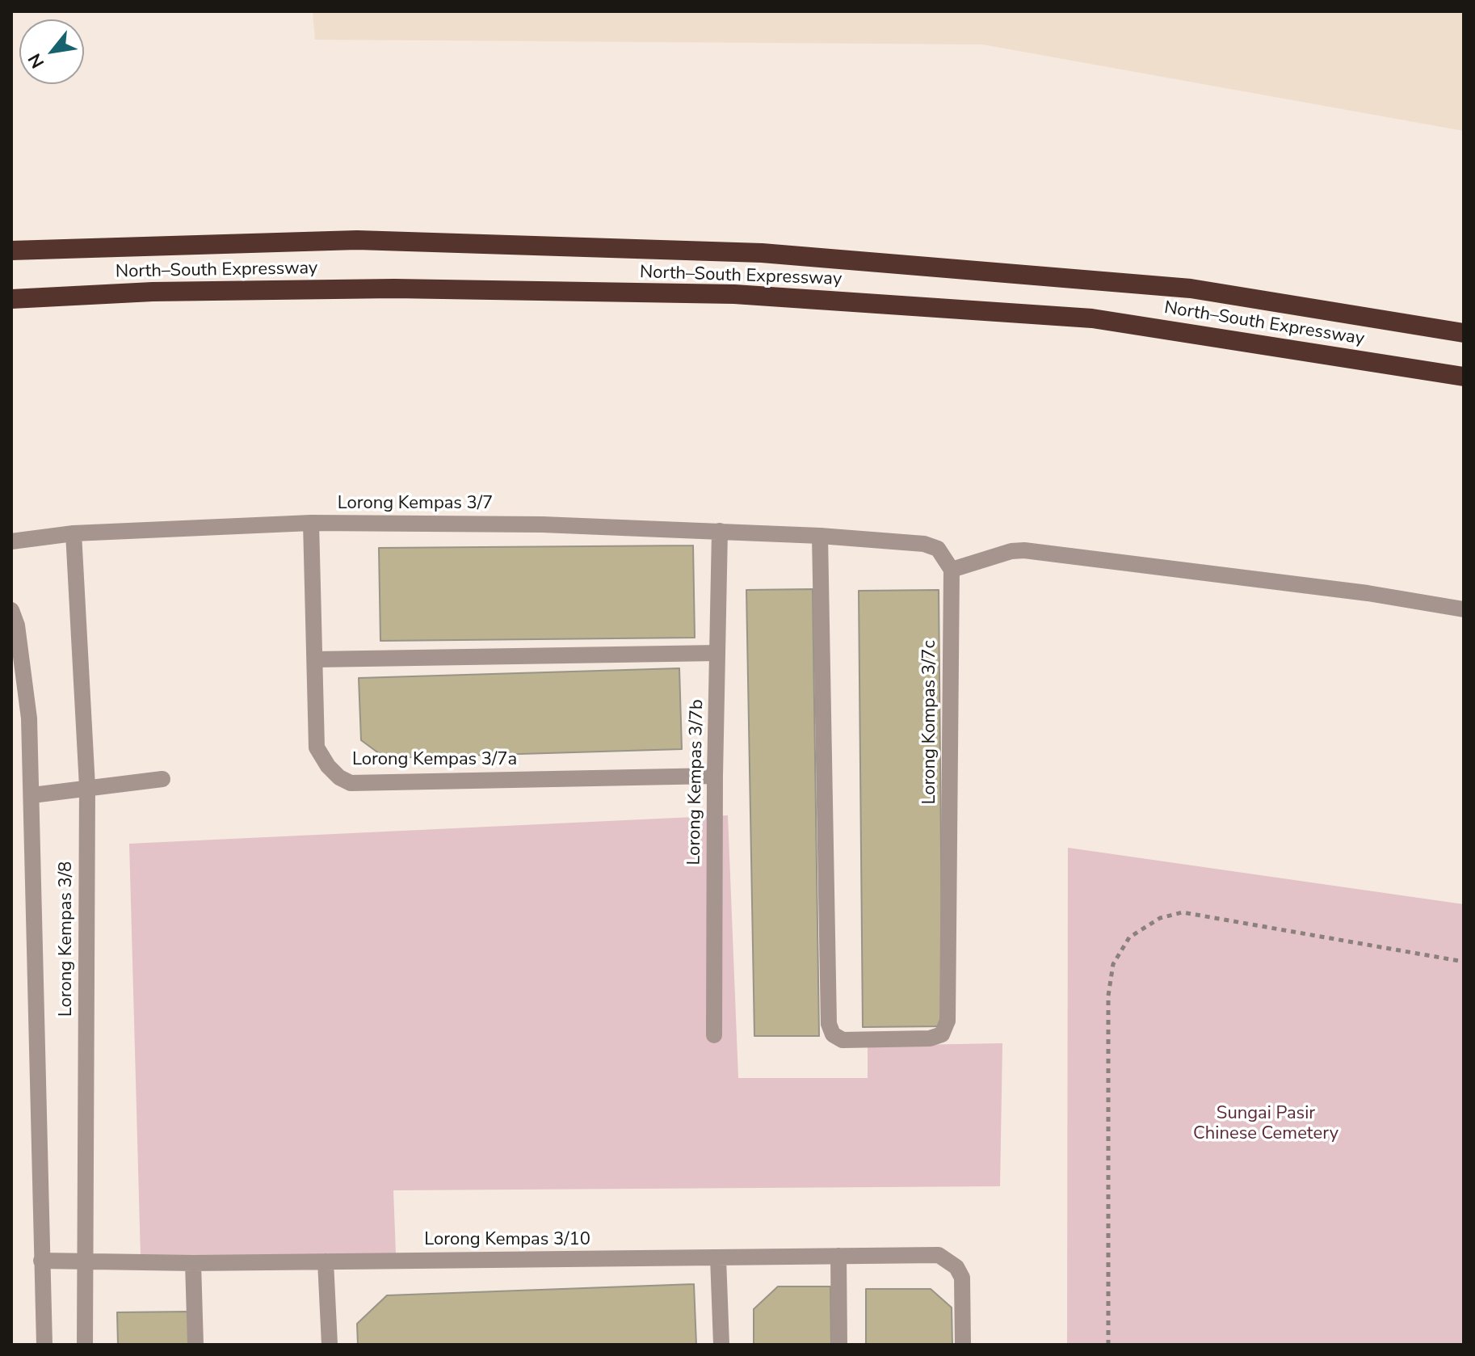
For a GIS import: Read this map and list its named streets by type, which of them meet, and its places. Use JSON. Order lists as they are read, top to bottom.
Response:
{
  "streets": {
    "highway": ["North–South Expressway"],
    "street": [
      "Lorong Kempas 3/7",
      "Lorong Kompas 3/7c",
      "Lorong Kempas 3/7a",
      "Lorong Kempas 3/7b",
      "Lorong Kempas 3/8",
      "Lorong Kempas 3/10"
    ]
  },
  "crossings": [
    ["Lorong Kempas 3/7", "Lorong Kompas 3/7c"],
    ["Lorong Kempas 3/7", "Lorong Kempas 3/7a"],
    ["Lorong Kempas 3/7", "Lorong Kempas 3/7b"],
    ["Lorong Kempas 3/7", "Lorong Kempas 3/8"],
    ["Lorong Kempas 3/7a", "Lorong Kempas 3/7b"],
    ["Lorong Kempas 3/8", "Lorong Kempas 3/10"]
  ],
  "parks": ["Sungai Pasir Chinese Cemetery"],
  "north": "bottom left"
}
